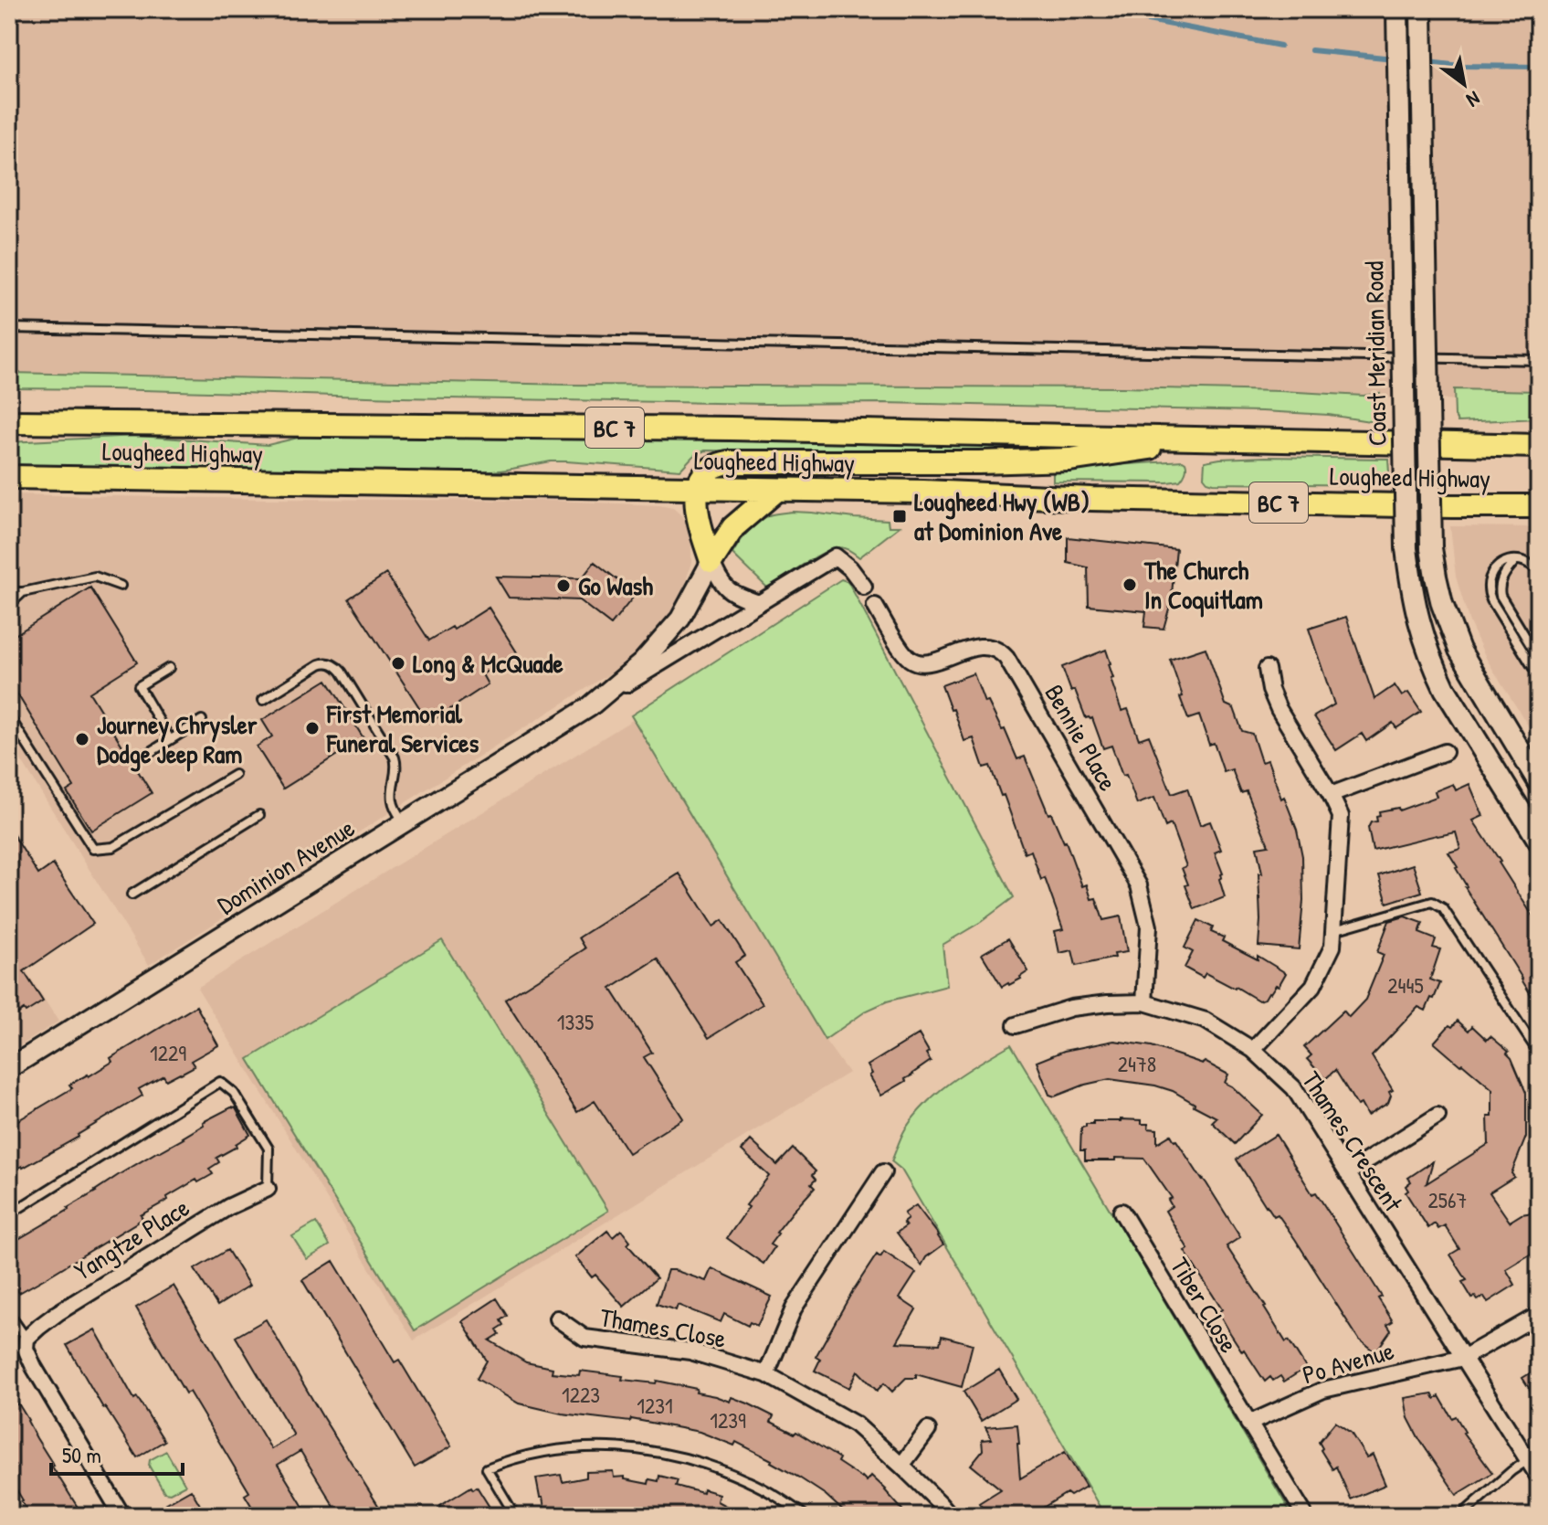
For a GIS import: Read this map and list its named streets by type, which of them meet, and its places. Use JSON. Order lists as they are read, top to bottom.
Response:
{
  "streets": {
    "main road": ["Coast Meridian Road", "BC 7", "Lougheed Highway"],
    "street": [
      "Bennie Place",
      "Dominion Avenue",
      "Thames Crescent",
      "Yangtze Place",
      "Tiber Close",
      "Thames Close",
      "Po Avenue"
    ]
  },
  "crossings": [
    ["Bennie Place", "Thames Crescent"],
    ["Thames Crescent", "Po Avenue"],
    ["Tiber Close", "Po Avenue"]
  ],
  "places": {
    "transit": ["Lougheed Hwy (WB) at Dominion Ave"],
    "other": [
      "The Church In Coquitlam",
      "Go Wash",
      "Long & McQuade",
      "First Memorial Funeral Services",
      "Journey Chrysler Dodge Jeep Ram"
    ]
  },
  "house_numbers": [
    "2445",
    "1335",
    "1229",
    "2478",
    "2567",
    "1223",
    "1231",
    "1239"
  ],
  "scale_bar": "50 m",
  "north": "bottom right"
}
